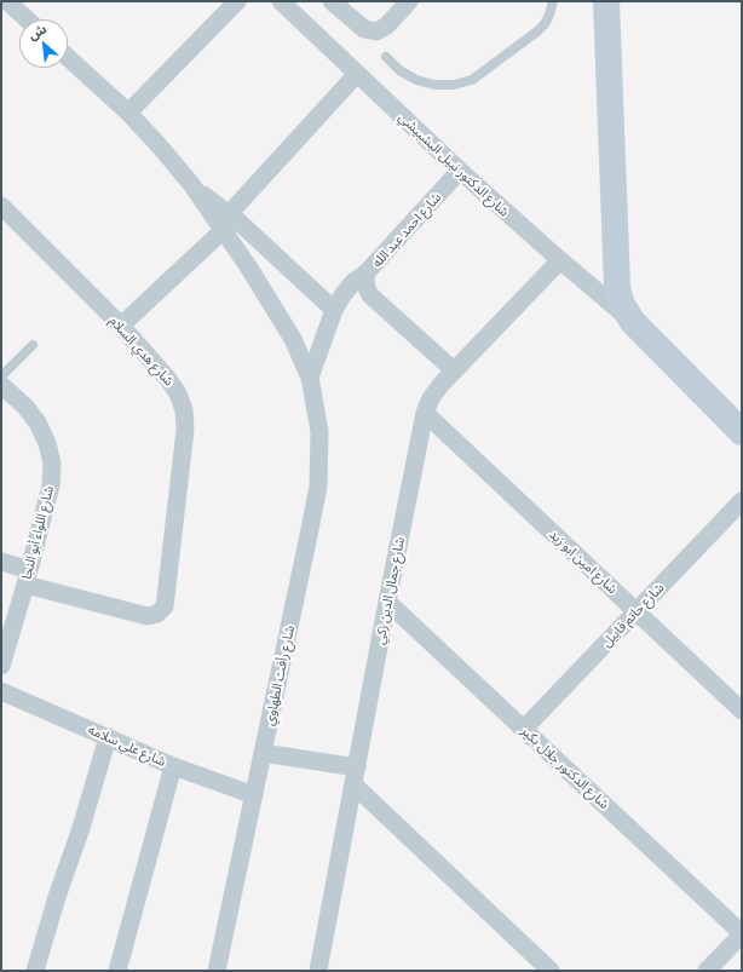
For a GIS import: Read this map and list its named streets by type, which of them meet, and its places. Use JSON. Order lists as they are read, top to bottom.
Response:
{
  "streets": {
    "street": [
      "شارع الدكتور نبيل البشبيشي",
      "شارع احمد عبد الله",
      "شارع هدي السلام",
      "شارع اللواء أبو النجا",
      "شارع امين ابو زيد",
      "شارع جمال الدين زكي",
      "شارع حاتم قابيل",
      "شارع رأفت الطهاوي",
      "شارع علي سلامه",
      "شارع الدكتور جلال بكير"
    ]
  },
  "crossings": [
    ["شارع الدكتور نبيل البشبيشي", "شارع احمد عبد الله"],
    ["شارع الدكتور نبيل البشبيشي", "شارع جمال الدين زكي"],
    ["شارع احمد عبد الله", "شارع جمال الدين زكي"],
    ["شارع احمد عبد الله", "شارع رأفت الطهاوي"],
    ["شارع هدي السلام", "شارع اللواء أبو النجا"],
    ["شارع امين ابو زيد", "شارع جمال الدين زكي"],
    ["شارع امين ابو زيد", "شارع حاتم قابيل"],
    ["شارع جمال الدين زكي", "شارع الدكتور جلال بكير"],
    ["شارع حاتم قابيل", "شارع الدكتور جلال بكير"],
    ["شارع رأفت الطهاوي", "شارع علي سلامه"]
  ],
  "north": "top left"
}
